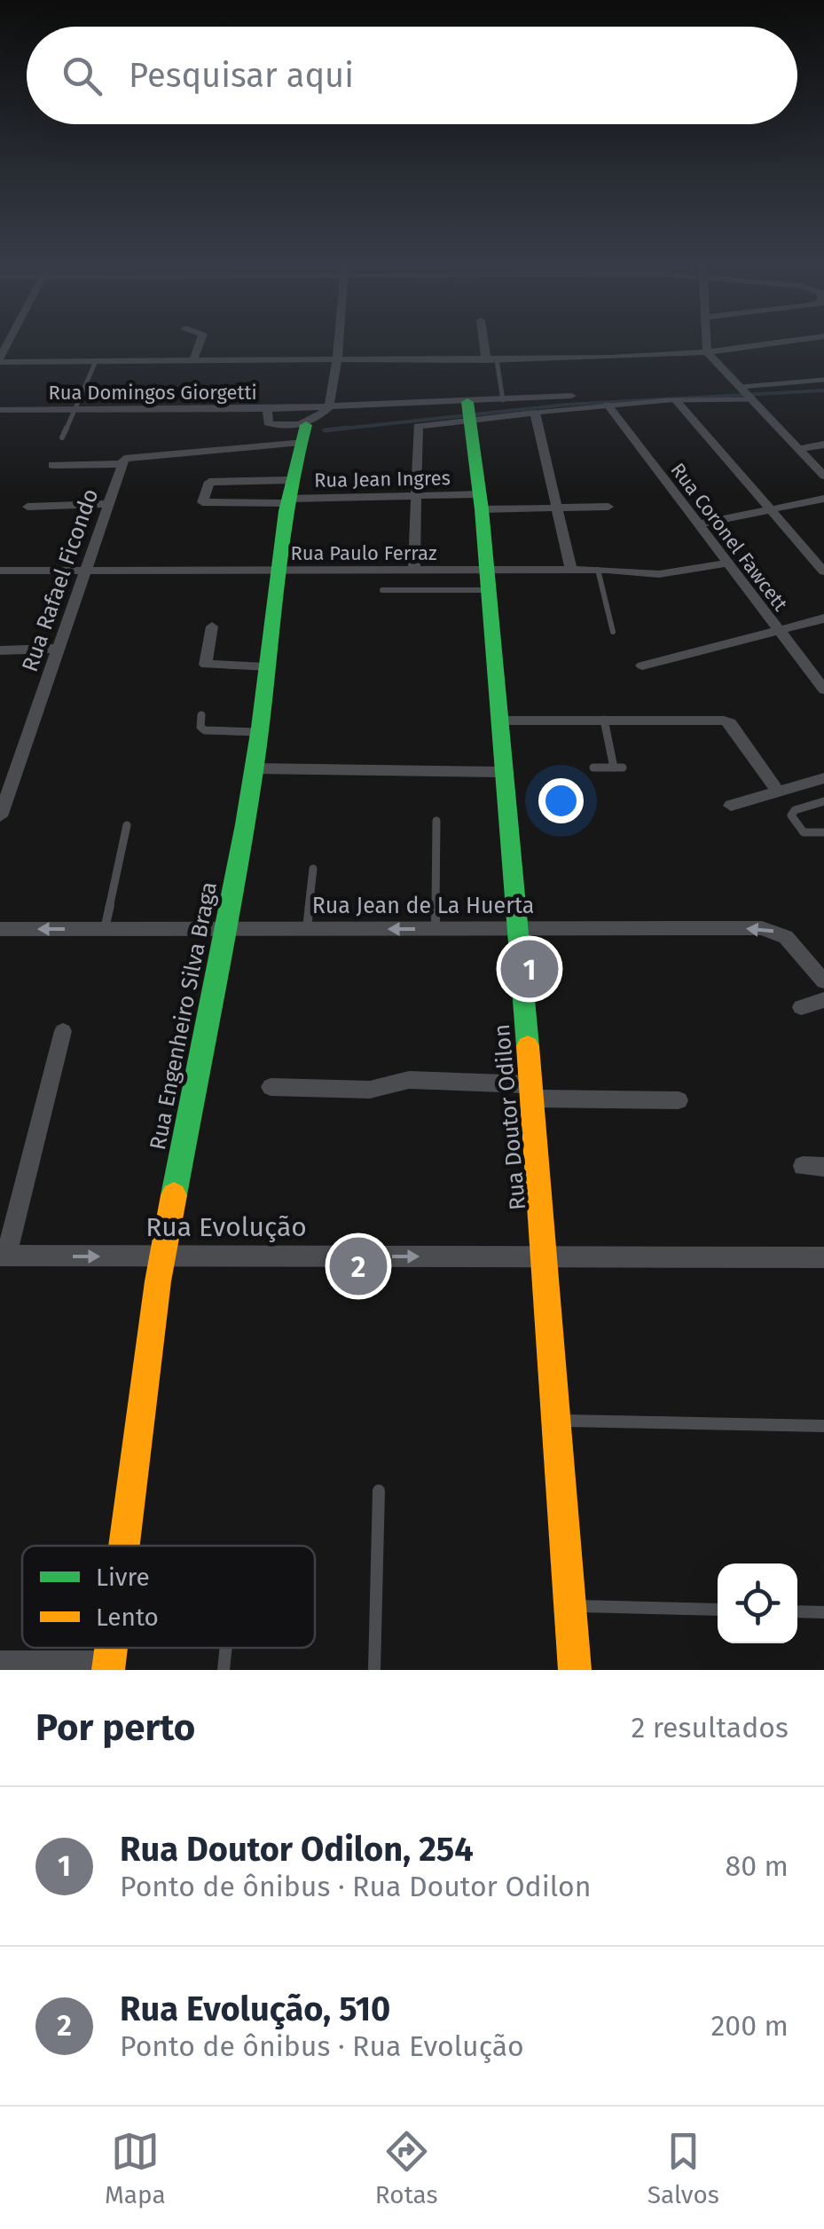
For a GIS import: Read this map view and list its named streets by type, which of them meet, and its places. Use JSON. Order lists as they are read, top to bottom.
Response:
{
  "streets": {
    "street": [
      "Rua Domingos Giorgetti",
      "Rua Jean Ingres",
      "Rua Coronel Fawcett",
      "Rua Paulo Ferraz",
      "Rua Rafael Ficondo",
      "Rua Jean de La Huerta",
      "Rua Engenheiro Silva Braga",
      "Rua Doutor Odilon",
      "Rua Evolução"
    ]
  },
  "crossings": [
    ["Rua Domingos Giorgetti", "Rua Doutor Odilon"],
    ["Rua Jean Ingres", "Rua Engenheiro Silva Braga"],
    ["Rua Jean Ingres", "Rua Doutor Odilon"],
    ["Rua Coronel Fawcett", "Rua Paulo Ferraz"],
    ["Rua Paulo Ferraz", "Rua Rafael Ficondo"],
    ["Rua Paulo Ferraz", "Rua Engenheiro Silva Braga"],
    ["Rua Paulo Ferraz", "Rua Doutor Odilon"],
    ["Rua Jean de La Huerta", "Rua Engenheiro Silva Braga"],
    ["Rua Jean de La Huerta", "Rua Doutor Odilon"],
    ["Rua Engenheiro Silva Braga", "Rua Evolução"],
    ["Rua Doutor Odilon", "Rua Evolução"]
  ],
  "one_way": ["Rua Jean de La Huerta", "Rua Evolução"],
  "legend": ["Livre", "Lento"],
  "page": {
    "search": "Pesquisar aqui",
    "pins": ["1", "2"],
    "heading": ["Por perto", "2 resultados"],
    "list": [
      {
        "mark": "1",
        "name": "Rua Doutor Odilon, 254",
        "note": "Ponto de ônibus · Rua Doutor Odilon",
        "value": "80 m"
      },
      {
        "mark": "2",
        "name": "Rua Evolução, 510",
        "note": "Ponto de ônibus · Rua Evolução",
        "value": "200 m"
      }
    ],
    "nav": ["Mapa", "Rotas", "Salvos"]
  }
}
